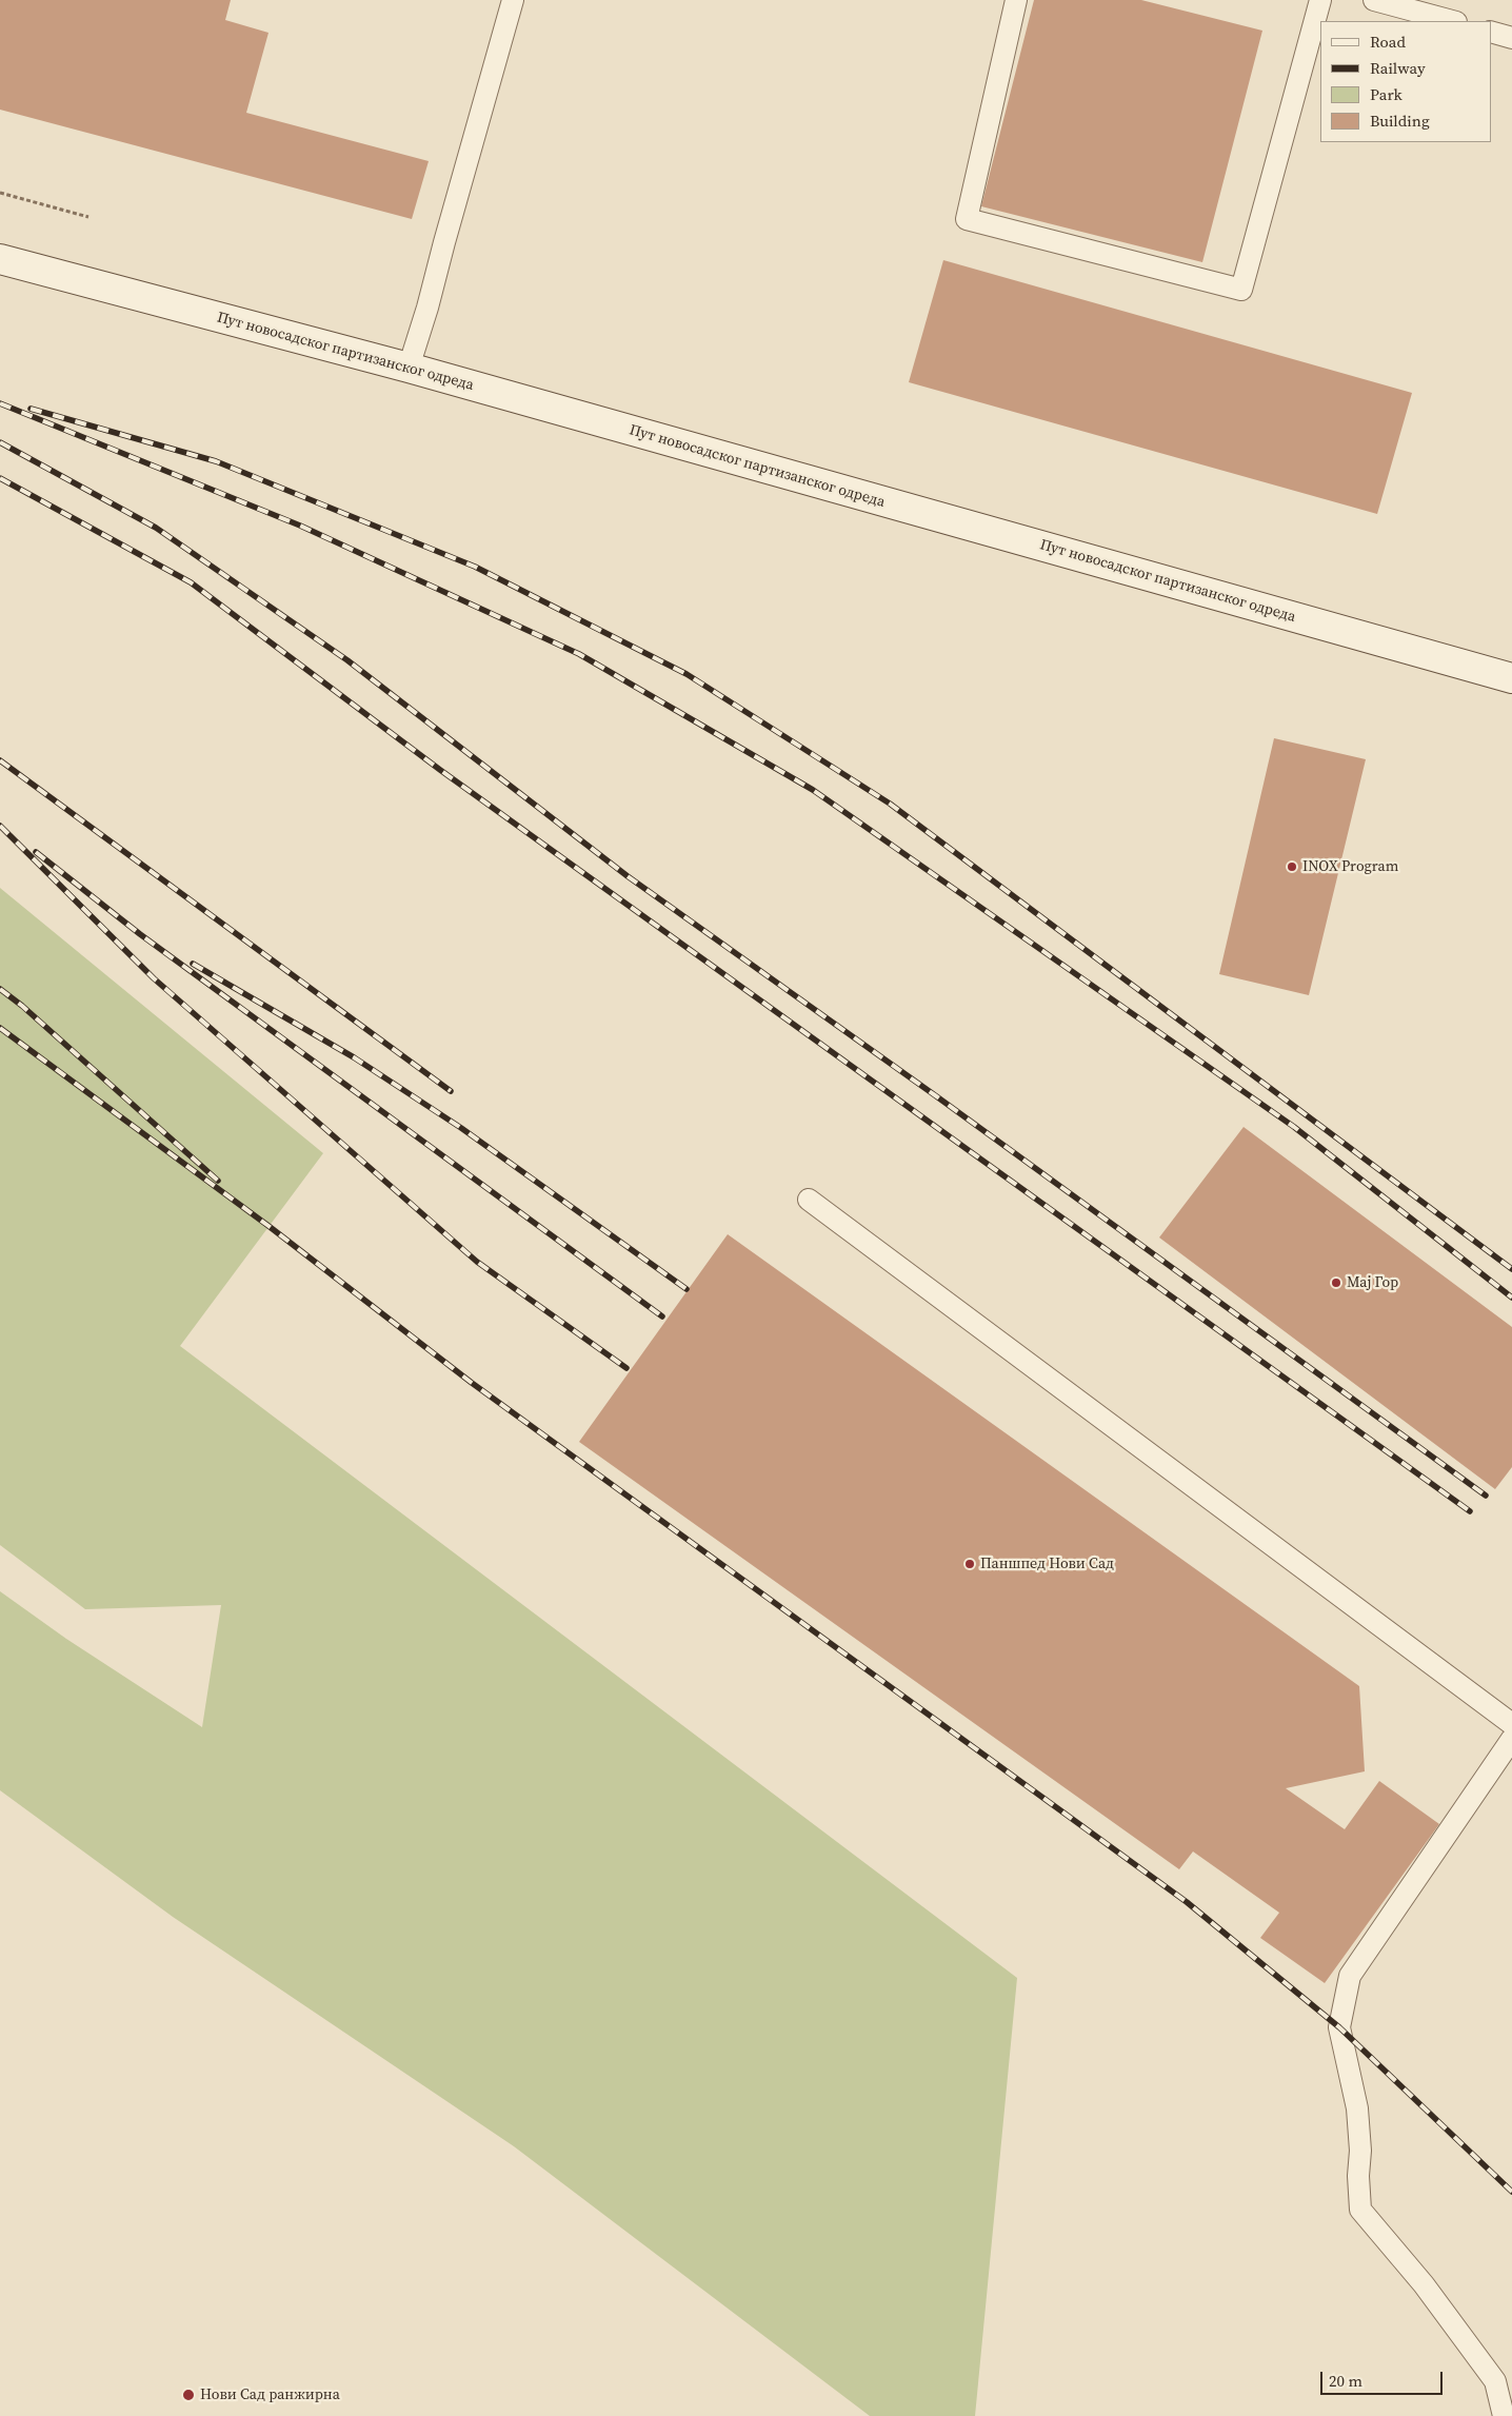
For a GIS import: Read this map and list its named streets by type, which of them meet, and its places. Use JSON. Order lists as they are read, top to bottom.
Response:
{
  "streets": {
    "street": ["Пут новосадског партизанског одреда"]
  },
  "places": [
    "INOX Program",
    "Мај Гор",
    "Паншпед Нови Сад",
    "Нови Сад ранжирна"
  ],
  "legend": [
    "Road",
    "Railway",
    "Park",
    "Building"
  ],
  "scale_bar": "20 m"
}
